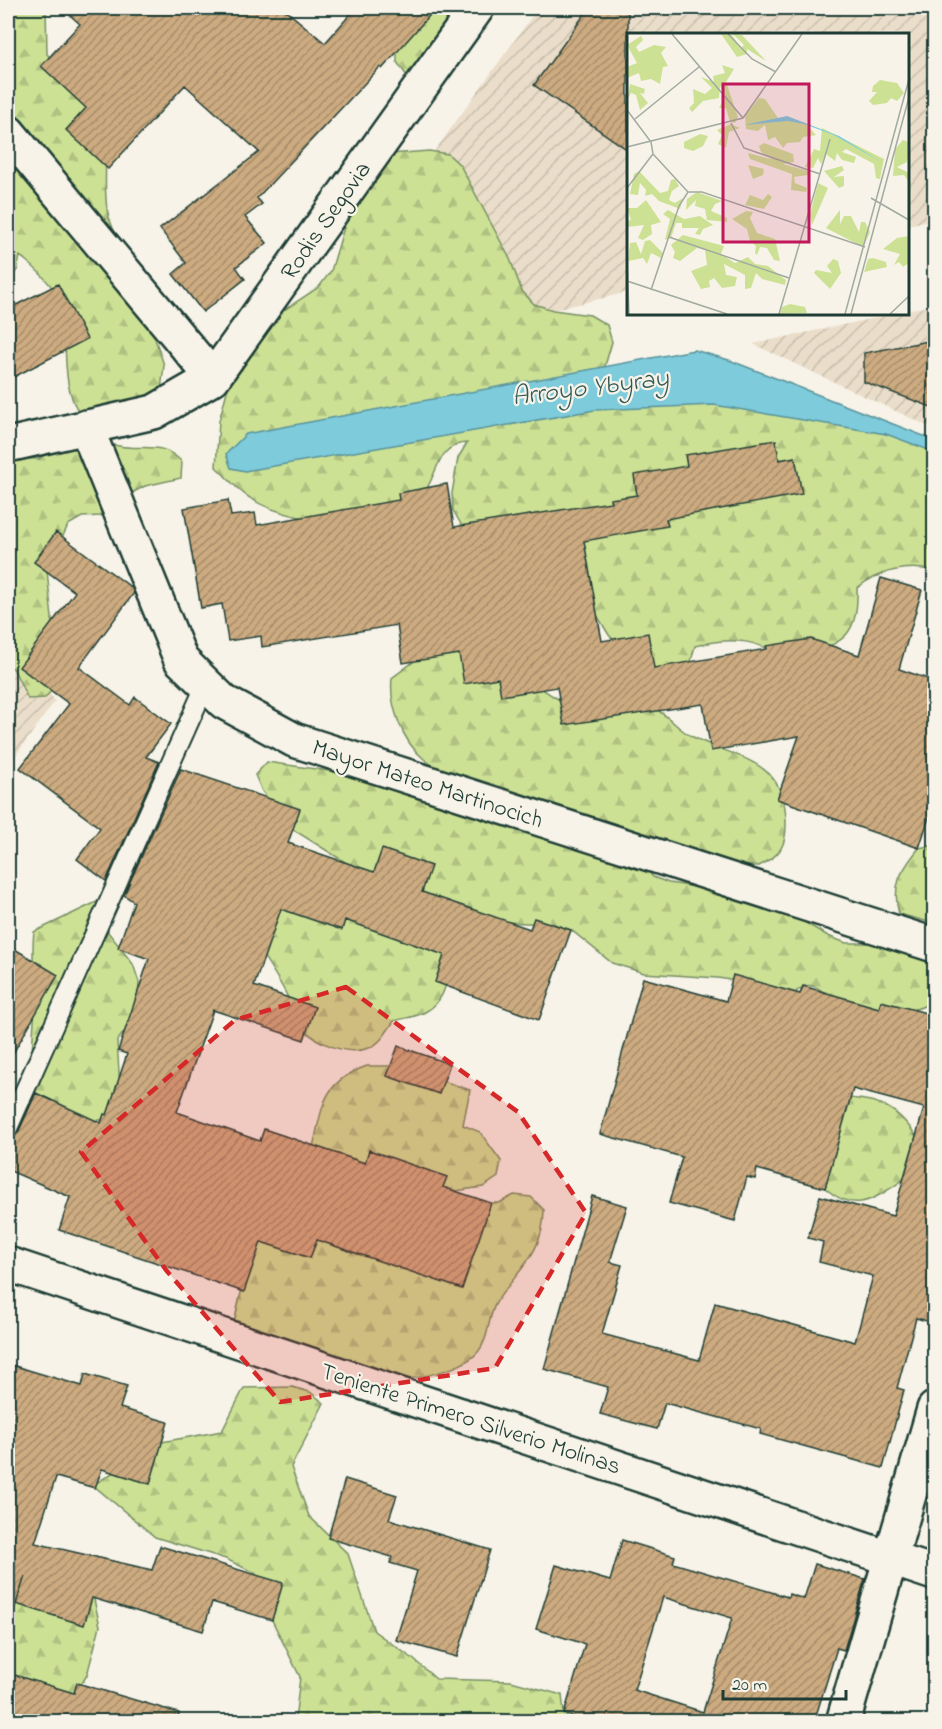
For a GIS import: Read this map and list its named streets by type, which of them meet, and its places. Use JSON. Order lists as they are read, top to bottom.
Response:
{
  "streets": {
    "street": ["Rodis Segovia", "Mayor Mateo Martinocich", "Teniente Primero Silverio Molinas"]
  },
  "crossings": [
    ["Rodis Segovia", "Mayor Mateo Martinocich"]
  ],
  "water": ["Arroyo Ybyray"],
  "scale_bar": "20 m"
}
